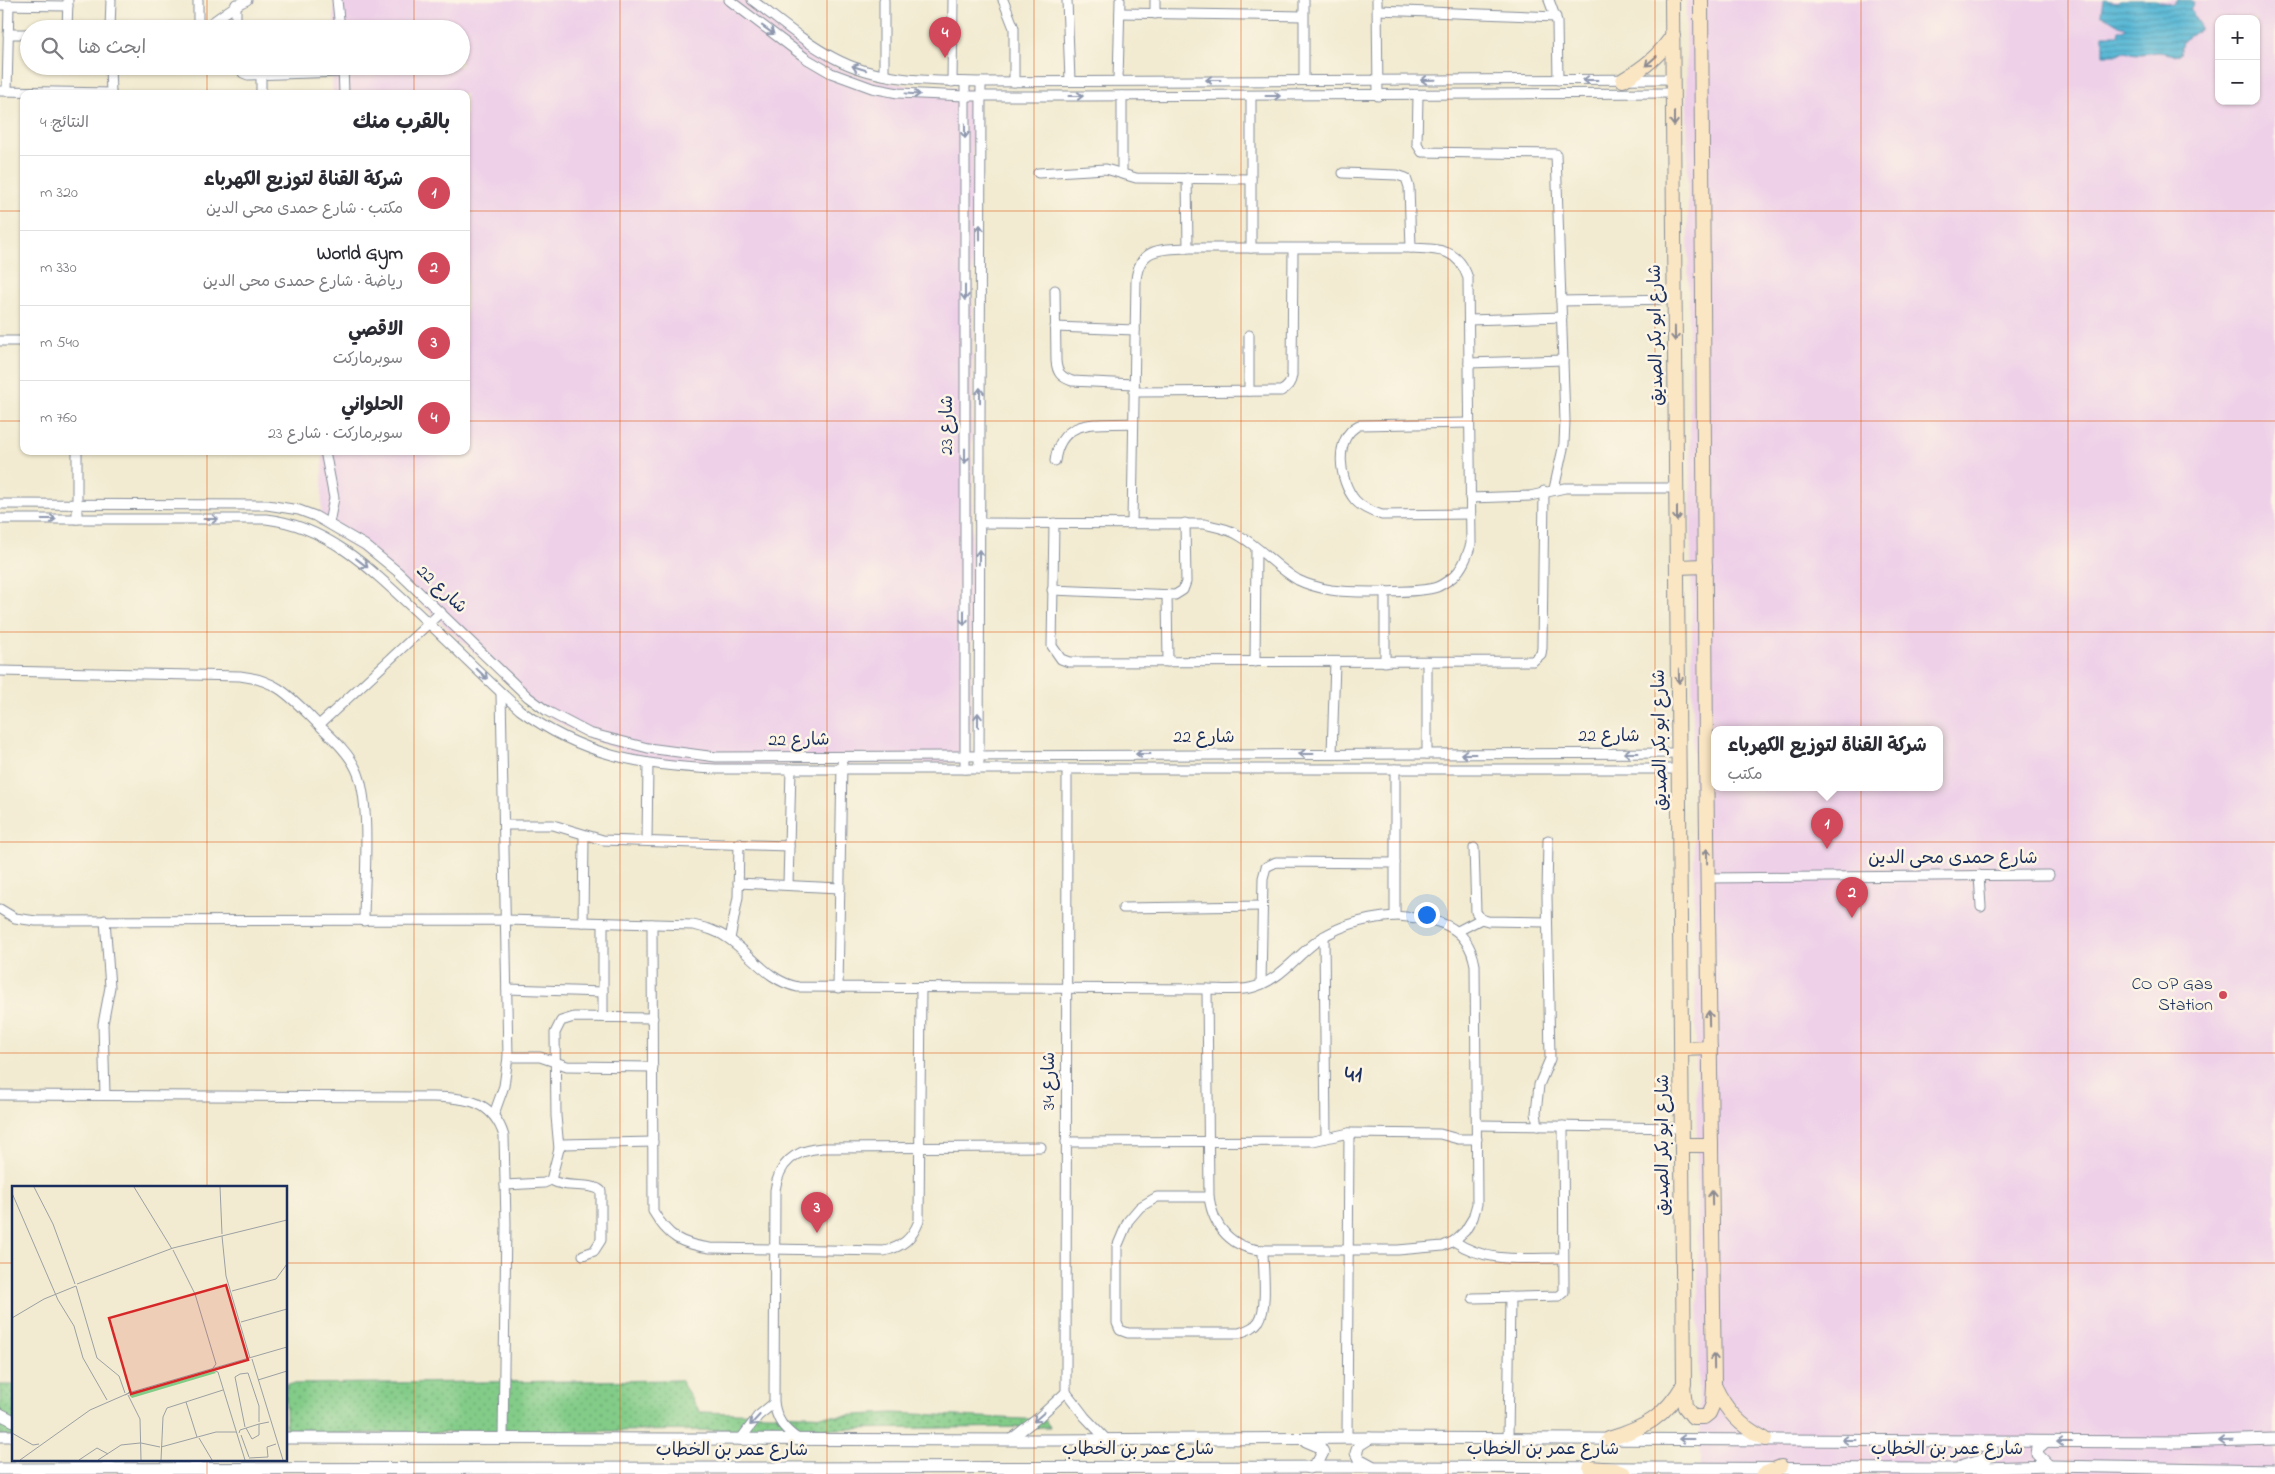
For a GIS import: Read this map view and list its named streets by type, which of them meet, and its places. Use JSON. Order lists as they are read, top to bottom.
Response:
{
  "streets": {
    "main road": ["شارع ابو بكر الصديق"],
    "street": [
      "شارع 23",
      "شارع 22",
      "شارع حمدى محى الدين",
      "شارع 34",
      "شارع عمر بن الخطاب"
    ]
  },
  "crossings": [
    ["شارع ابو بكر الصديق", "شارع 22"],
    ["شارع 23", "شارع 22"],
    ["شارع 22", "شارع 34"]
  ],
  "districts": ["41"],
  "places": ["CO OP Gas Station"],
  "page": {
    "map_buttons": ["+", "−"],
    "pins": [
      "4",
      "1",
      "2",
      "3"
    ],
    "search": "ابحث هنا",
    "heading": ["بالقرب منك", "النتائج: 4"],
    "list": [
      {
        "mark": "1",
        "name": "شركة القناة لتوزيع الكهرباء",
        "note": "مكتب · شارع حمدى محى الدين",
        "value": "320 m"
      },
      {
        "mark": "2",
        "name": "World Gym",
        "note": "رياضة · شارع حمدى محى الدين",
        "value": "330 m"
      },
      {
        "mark": "3",
        "name": "الاقصي",
        "note": "سوبرماركت",
        "value": "540 m"
      },
      {
        "mark": "4",
        "name": "الحلواني",
        "note": "سوبرماركت · شارع 23",
        "value": "760 m"
      }
    ],
    "popup": ["شركة القناة لتوزيع الكهرباء", "مكتب"]
  }
}
